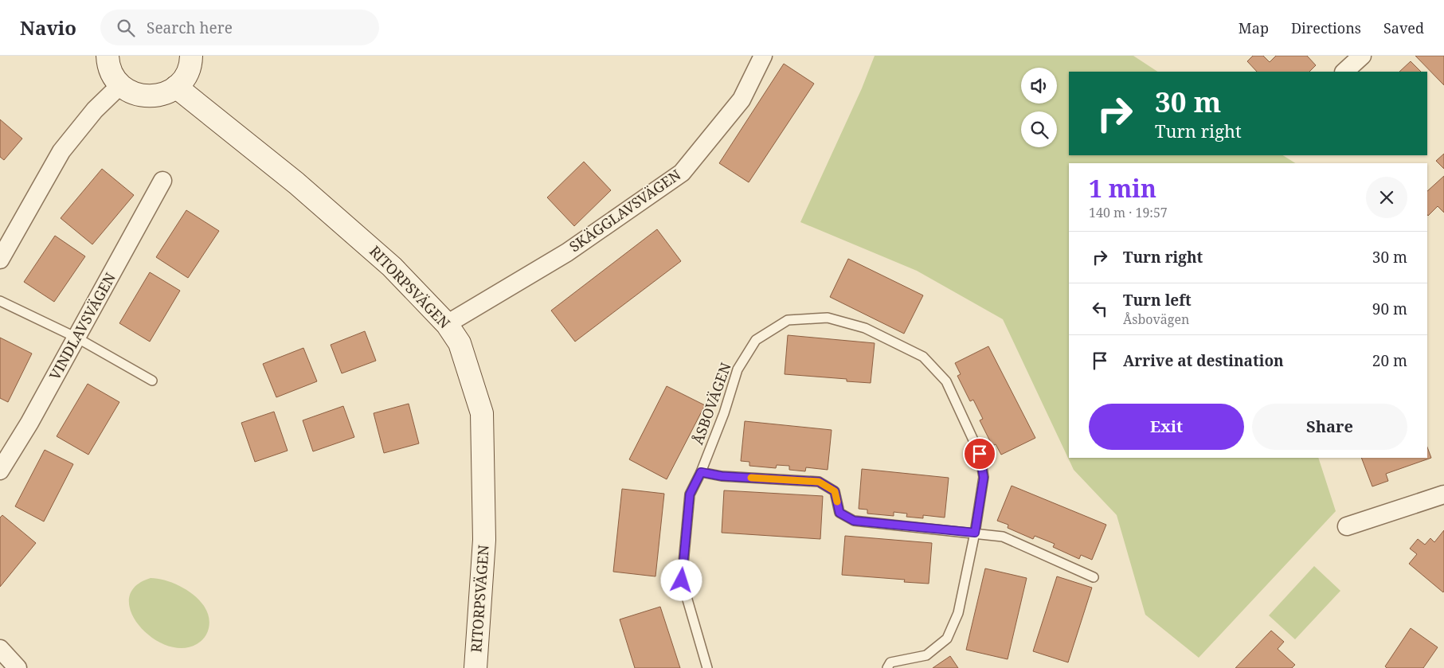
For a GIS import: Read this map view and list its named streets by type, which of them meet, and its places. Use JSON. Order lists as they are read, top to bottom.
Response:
{
  "streets": {
    "street": ["SKÄGGLAVSVÄGEN", "RITORPSVÄGEN", "VINDLAVSVÄGEN"],
    "lane": ["ÅSBOVÄGEN"]
  },
  "crossings": [
    ["SKÄGGLAVSVÄGEN", "RITORPSVÄGEN"]
  ],
  "page": {
    "header": "Navio",
    "search": "Search here",
    "nav": ["Map", "Directions", "Saved"],
    "turn": ["30 m", "Turn right"],
    "heading": ["1 min", "140 m · 19:57"],
    "list": [
      {
        "name": "Turn right",
        "value": "30 m"
      },
      {
        "name": "Turn left",
        "note": "Åsbovägen",
        "value": "90 m"
      },
      {
        "name": "Arrive at destination",
        "value": "20 m"
      }
    ],
    "buttons": ["Exit", "Share"]
  }
}
